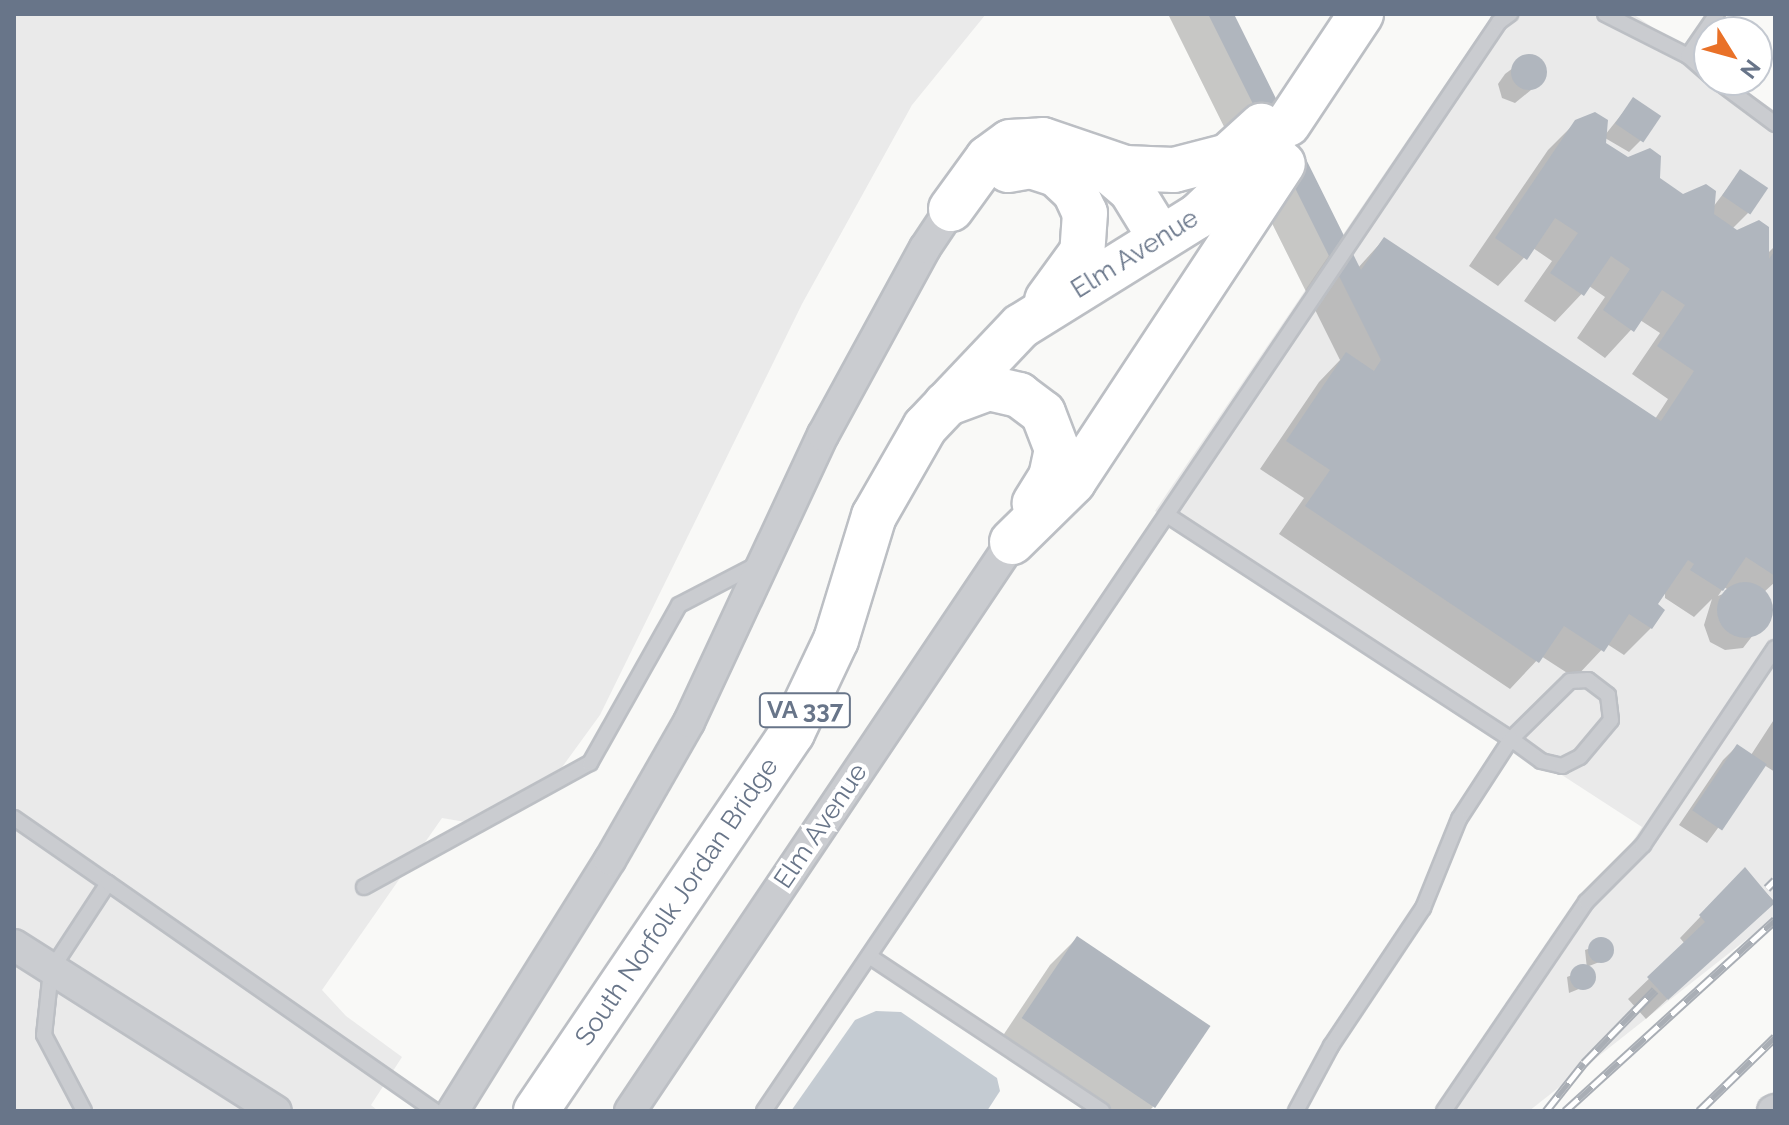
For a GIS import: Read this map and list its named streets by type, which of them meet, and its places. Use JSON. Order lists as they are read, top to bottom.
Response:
{
  "streets": {
    "main road": ["Elm Avenue", "VA 337", "South Norfolk Jordan Bridge"]
  },
  "crossings": [
    ["Elm Avenue", "South Norfolk Jordan Bridge"]
  ],
  "north": "bottom right"
}
